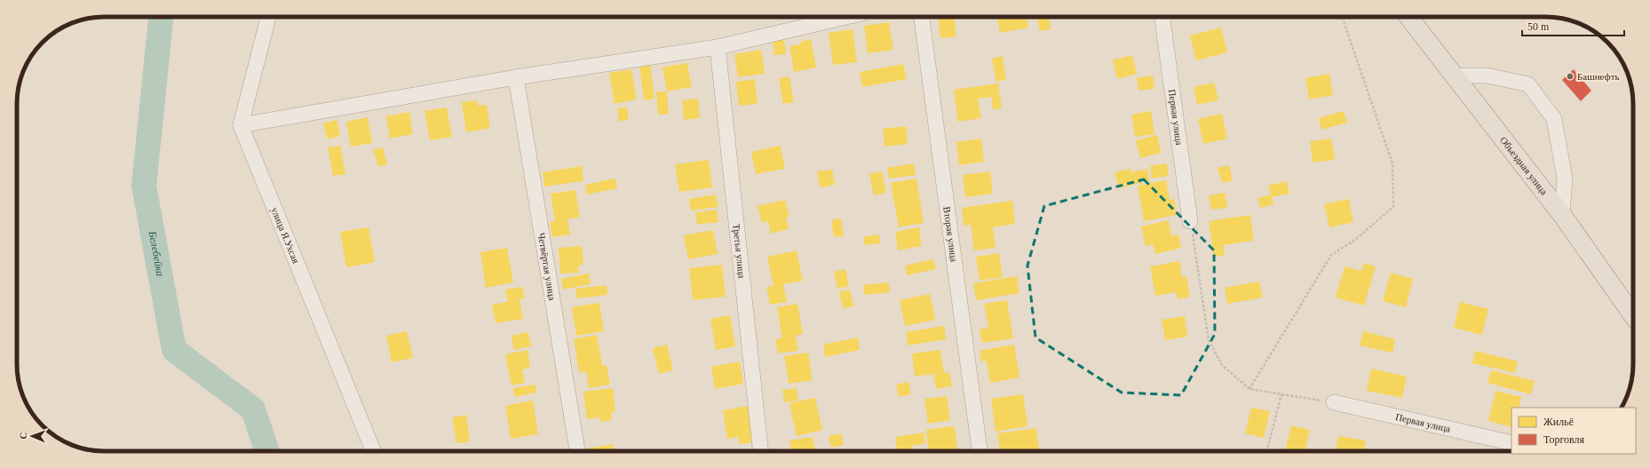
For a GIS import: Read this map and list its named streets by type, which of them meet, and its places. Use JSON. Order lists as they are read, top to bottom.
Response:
{
  "streets": {
    "main road": ["Объездная улица"],
    "street": [
      "Первая улица",
      "Вторая улица",
      "улица Я.Ухсая",
      "Третья улица",
      "Четвёртая улица"
    ]
  },
  "water": ["Белебейка"],
  "places": ["Башнефть"],
  "legend": ["Жильё", "Торговля"],
  "scale_bar": "50 m",
  "north": "left"
}
